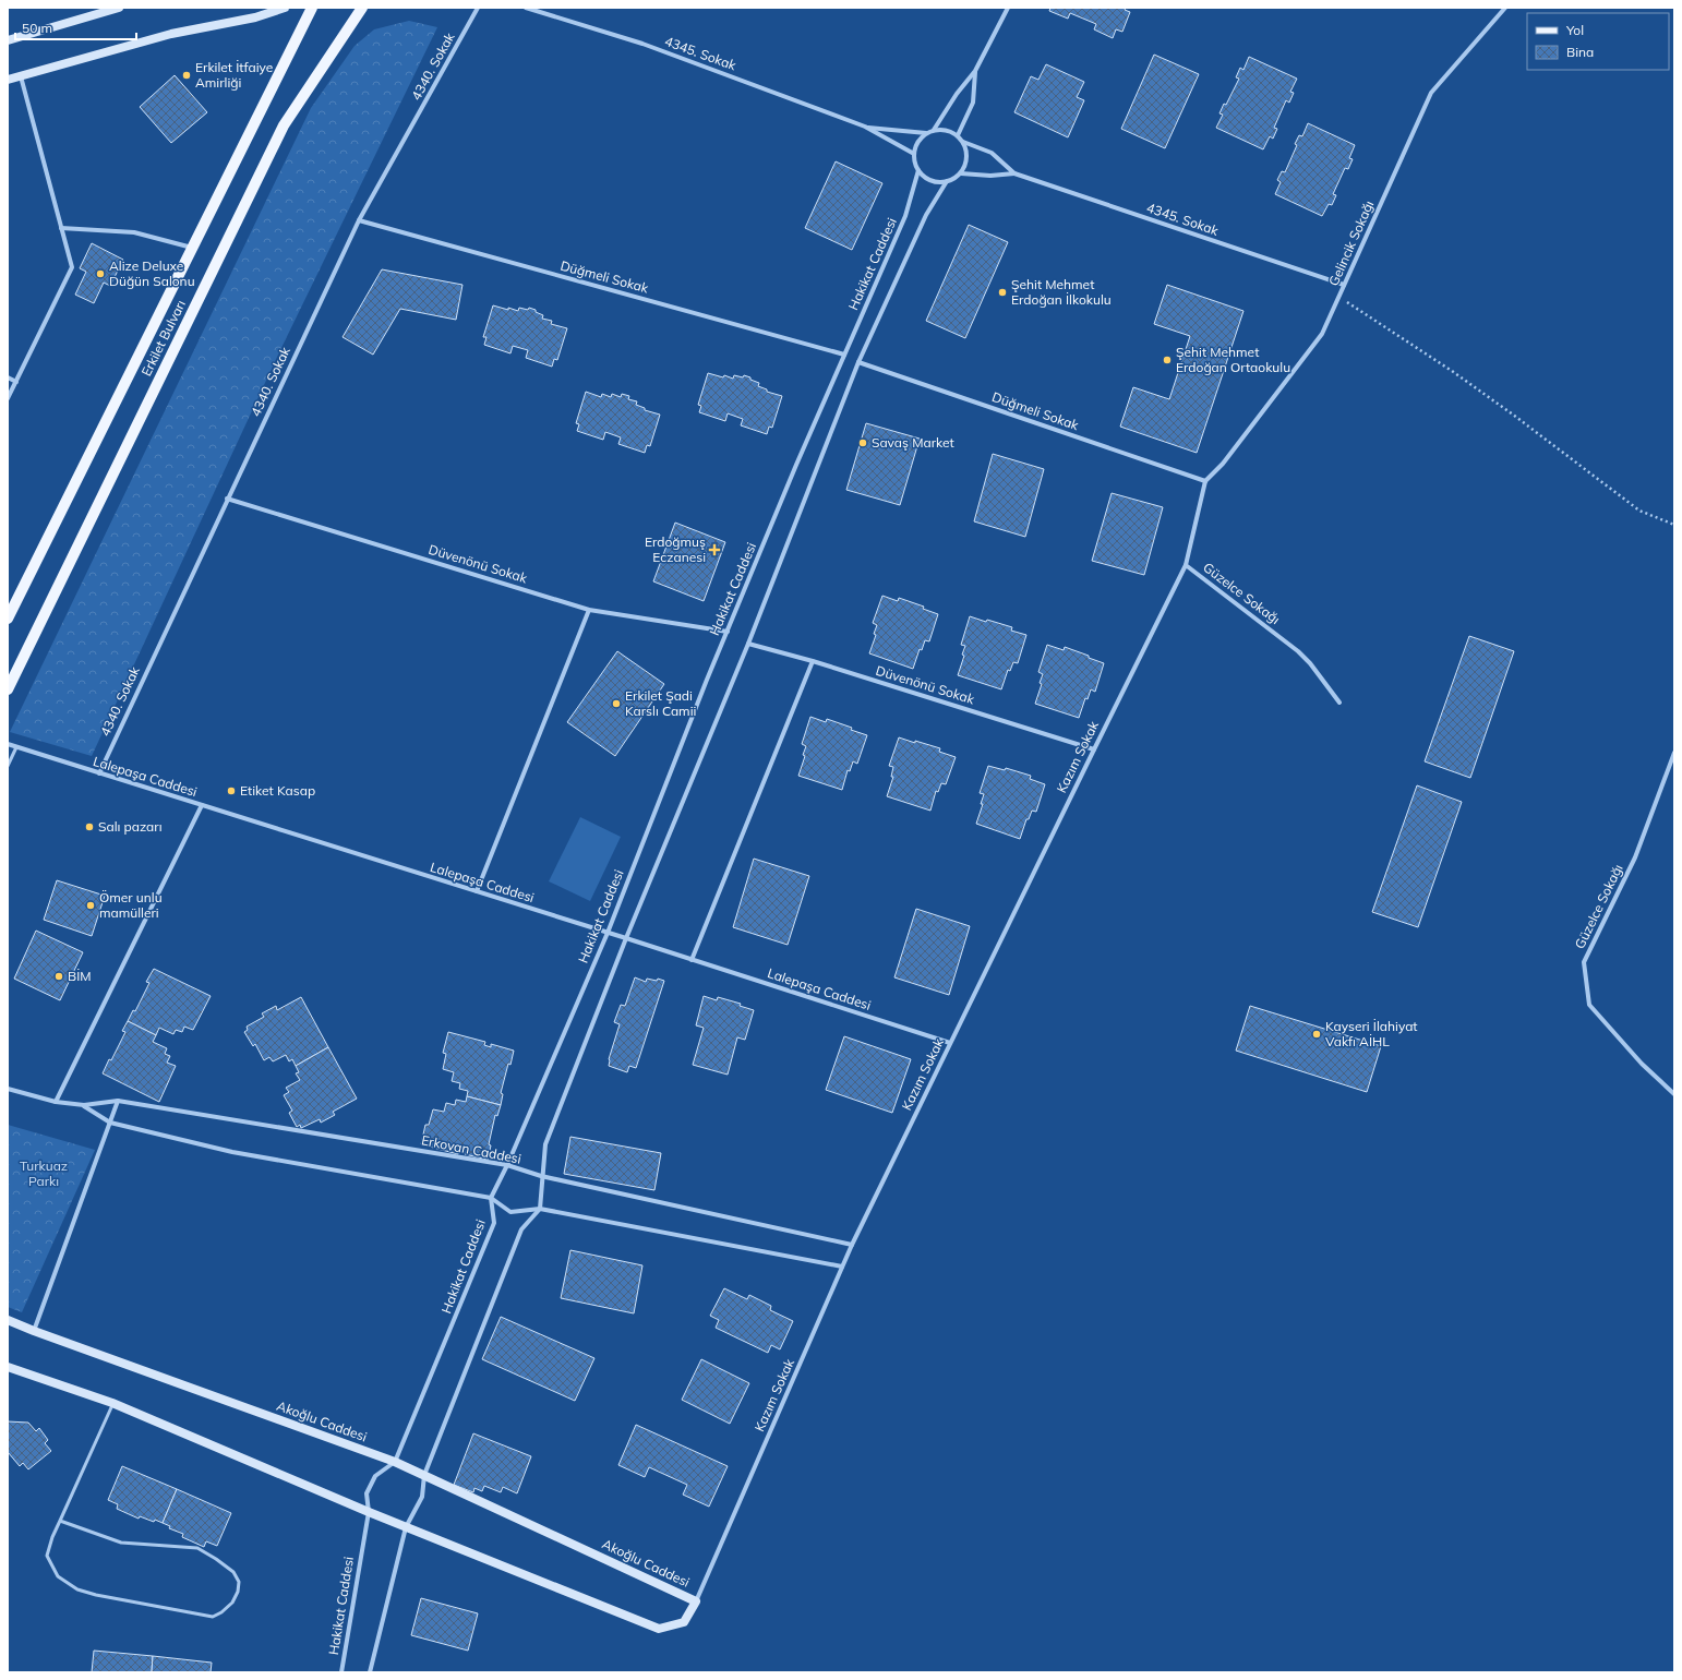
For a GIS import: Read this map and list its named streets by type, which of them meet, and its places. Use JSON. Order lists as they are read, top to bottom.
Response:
{
  "streets": {
    "main road": ["Erkilet Bulvarı"],
    "street": [
      "4345. Sokak",
      "4340. Sokak",
      "Gelincik Sokağı",
      "Hakikat Caddesi",
      "Düğmeli Sokak",
      "Düvenönü Sokak",
      "Güzelce Sokağı",
      "Kazım Sokak",
      "Lalepaşa Caddesi",
      "Erkovan Caddesi",
      "Akoğlu Caddesi"
    ]
  },
  "crossings": [
    ["4345. Sokak", "Gelincik Sokağı"],
    ["4345. Sokak", "Hakikat Caddesi"],
    ["4340. Sokak", "Düğmeli Sokak"],
    ["4340. Sokak", "Düvenönü Sokak"],
    ["4340. Sokak", "Lalepaşa Caddesi"],
    ["Gelincik Sokağı", "Düğmeli Sokak"],
    ["Gelincik Sokağı", "Güzelce Sokağı"],
    ["Hakikat Caddesi", "Düğmeli Sokak"],
    ["Hakikat Caddesi", "Düvenönü Sokak"],
    ["Hakikat Caddesi", "Lalepaşa Caddesi"],
    ["Hakikat Caddesi", "Erkovan Caddesi"],
    ["Hakikat Caddesi", "Akoğlu Caddesi"],
    ["Düğmeli Sokak", "Güzelce Sokağı"],
    ["Düvenönü Sokak", "Kazım Sokak"],
    ["Güzelce Sokağı", "Kazım Sokak"],
    ["Kazım Sokak", "Lalepaşa Caddesi"],
    ["Kazım Sokak", "Erkovan Caddesi"],
    ["Kazım Sokak", "Akoğlu Caddesi"]
  ],
  "parks": ["Turkuaz Parkı"],
  "places": {
    "other": [
      "Erkilet İtfaiye Amirliği",
      "Alize Deluxe Düğün Salonu",
      "Şehit Mehmet Erdoğan İlkokulu",
      "Şehit Mehmet Erdoğan Ortaokulu",
      "Savaş Market",
      "Erkilet Şadi Karslı Camii",
      "Etiket Kasap",
      "Salı pazarı",
      "Ömer unlu mamülleri",
      "BİM",
      "Kayseri İlahiyat Vakfı AİHL"
    ],
    "health": ["Erdoğmuş Eczanesi"]
  },
  "legend": ["Yol", "Bina"],
  "scale_bar": "50 m"
}
